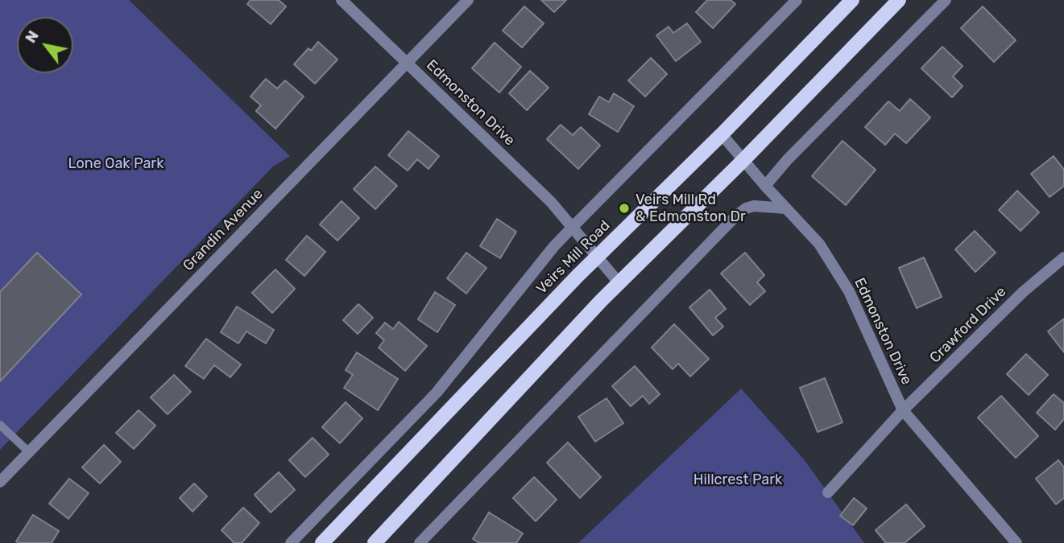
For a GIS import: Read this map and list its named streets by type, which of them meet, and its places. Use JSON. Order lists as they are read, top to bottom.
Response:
{
  "streets": {
    "main road": ["Veirs Mill Road"],
    "street": ["Edmonston Drive", "Grandin Avenue", "Crawford Drive"]
  },
  "crossings": [
    ["Edmonston Drive", "Grandin Avenue"],
    ["Edmonston Drive", "Veirs Mill Road"],
    ["Edmonston Drive", "Crawford Drive"]
  ],
  "parks": ["Lone Oak Park", "Hillcrest Park"],
  "places": ["Veirs Mill Rd & Edmonston Dr"],
  "north": "top left"
}
